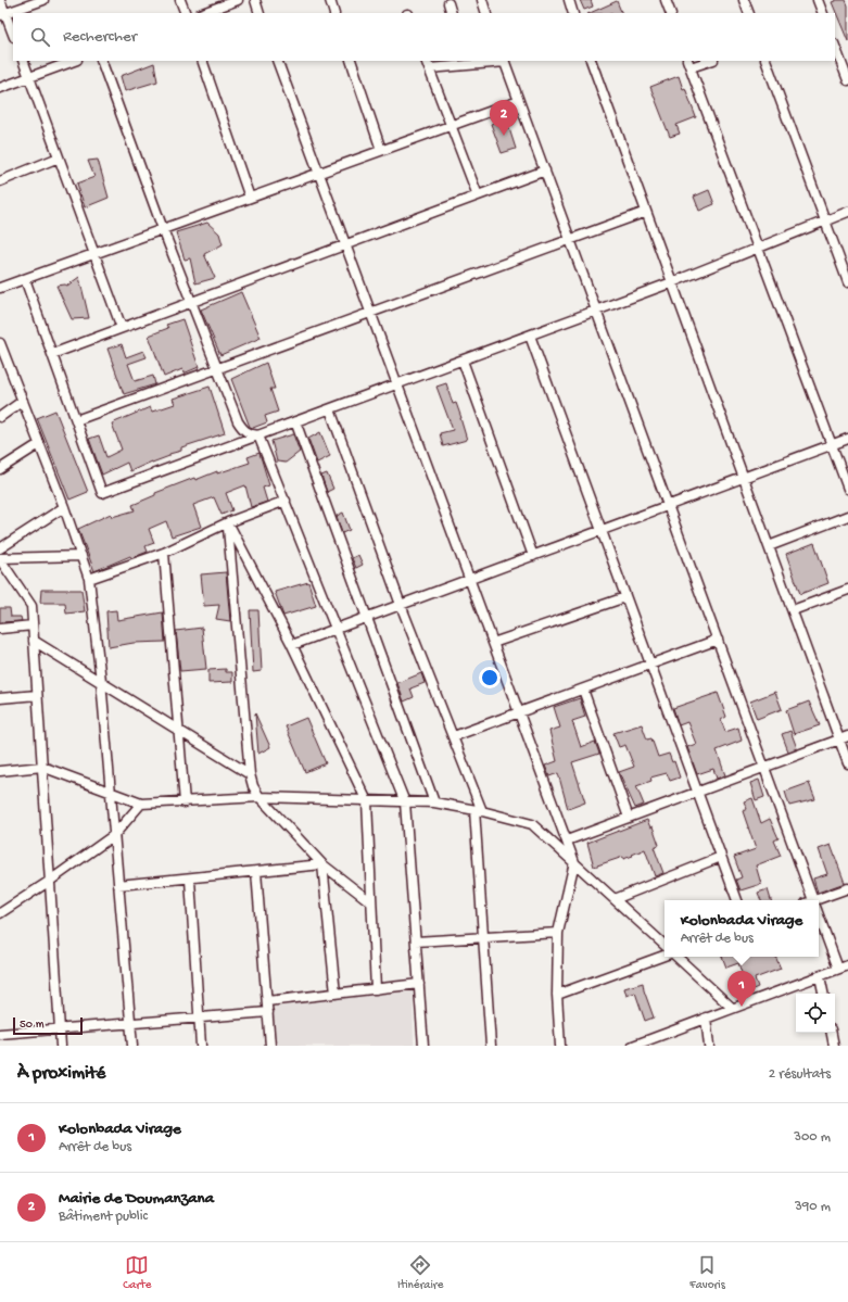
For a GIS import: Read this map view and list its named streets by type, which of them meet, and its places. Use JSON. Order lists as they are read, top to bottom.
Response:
{
  "scale_bar": "50 m",
  "page": {
    "search": "Rechercher",
    "pins": ["2", "1"],
    "popup": ["Kolonbada Virage", "Arrêt de bus"],
    "scale": "50 m",
    "heading": ["À proximité", "2 résultats"],
    "list": [
      {
        "mark": "1",
        "name": "Kolonbada Virage",
        "note": "Arrêt de bus",
        "value": "300 m"
      },
      {
        "mark": "2",
        "name": "Mairie de Doumanzana",
        "note": "Bâtiment public",
        "value": "390 m"
      }
    ],
    "nav": ["Carte", "Itinéraire", "Favoris"]
  }
}
